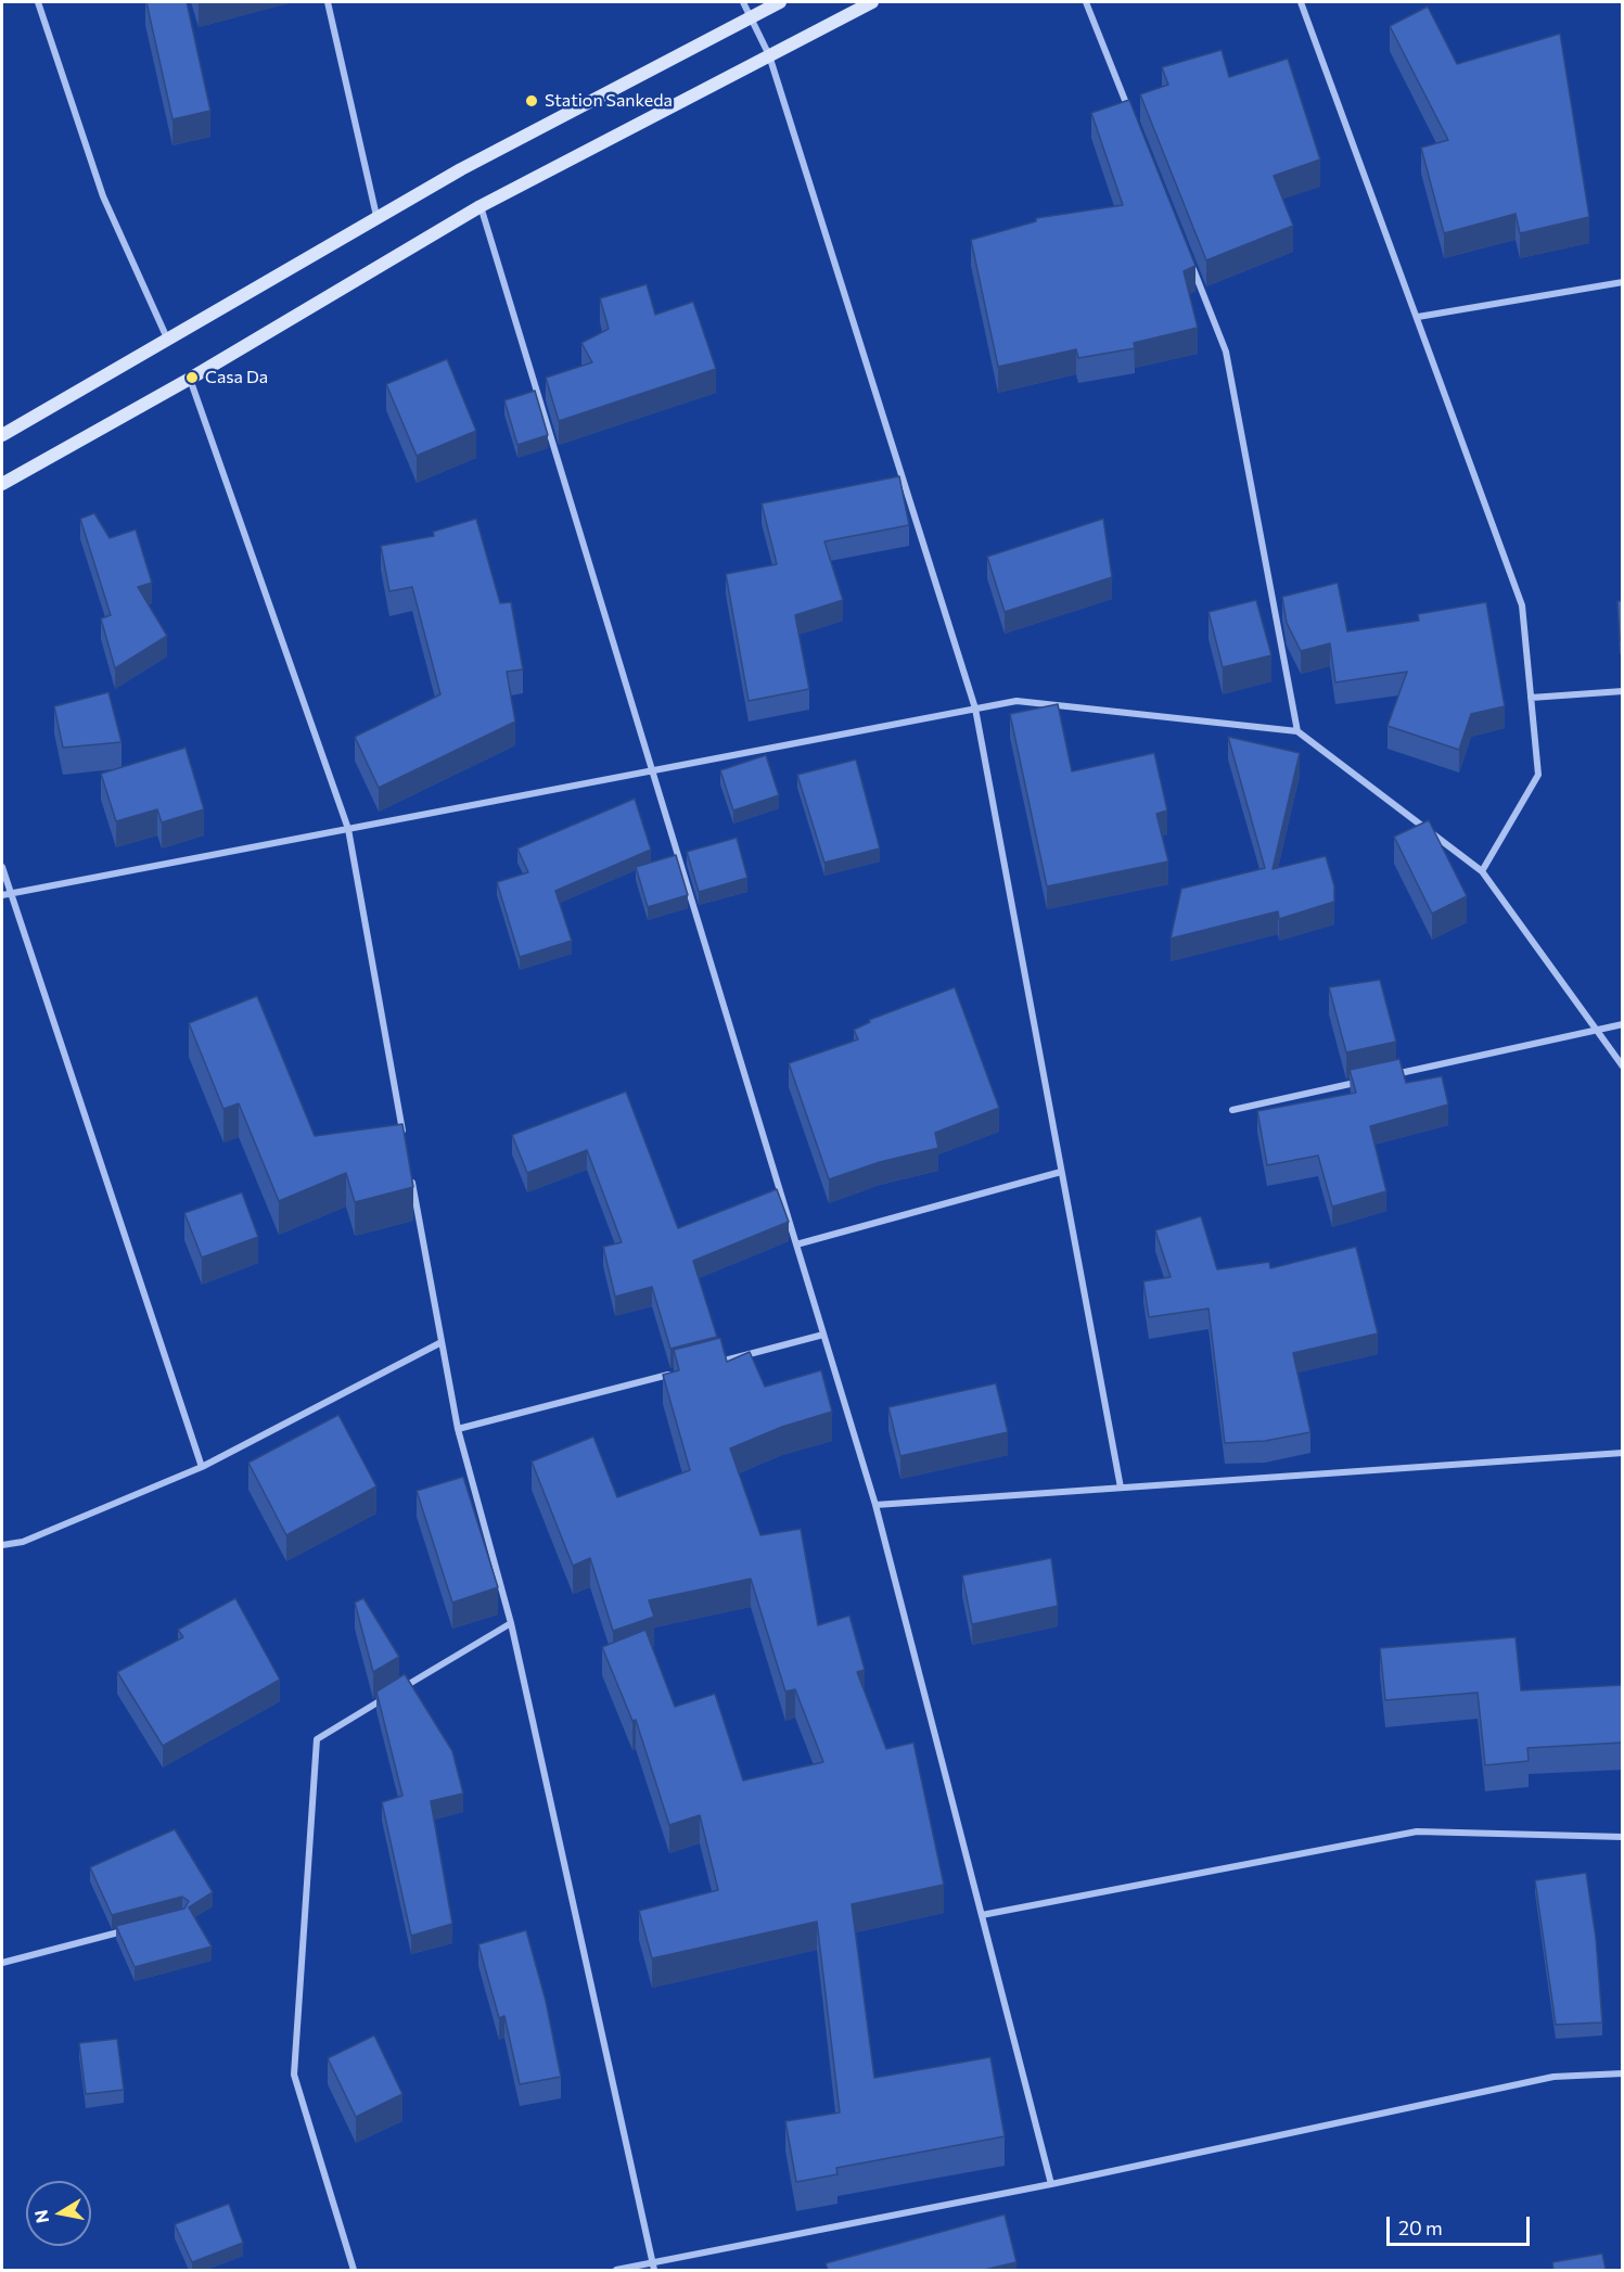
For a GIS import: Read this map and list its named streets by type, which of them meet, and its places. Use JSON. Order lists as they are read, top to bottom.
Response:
{
  "places": ["Station Sankeda", "Casa Da"],
  "scale_bar": "20 m",
  "north": "left"
}
